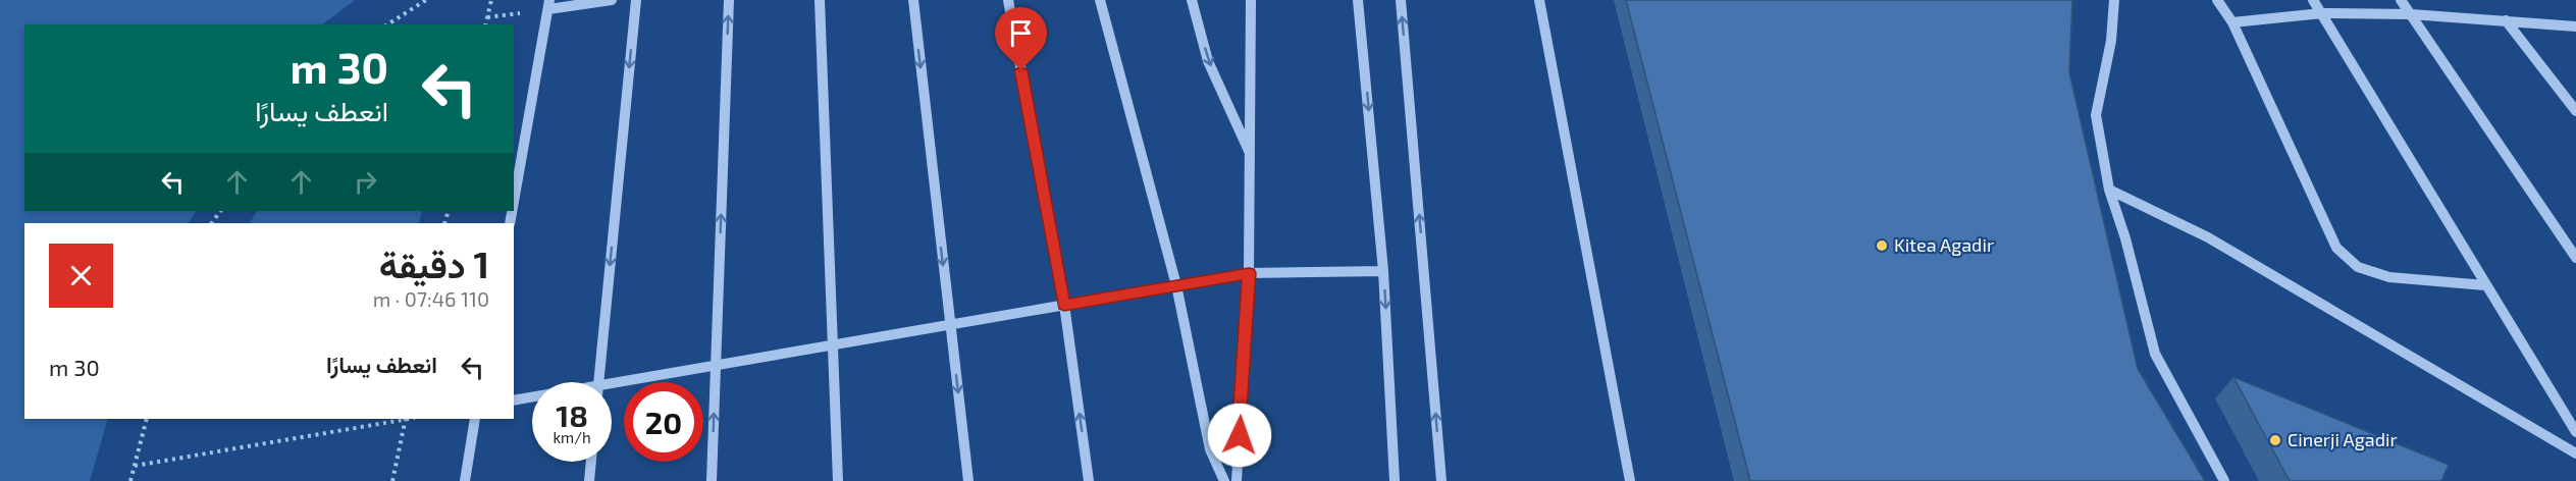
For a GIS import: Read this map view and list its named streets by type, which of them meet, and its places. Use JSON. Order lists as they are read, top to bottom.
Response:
{
  "places": ["Kitea Agadir", "Cinerji Agadir"],
  "page": {
    "turn": ["30 m", "انعطف يسارًا"],
    "heading": ["1 دقيقة", "110 m · 07:46"],
    "list": [
      {
        "name": "انعطف يسارًا",
        "value": "30 m"
      }
    ],
    "speed": "18 km/h",
    "limit": "20"
  }
}
